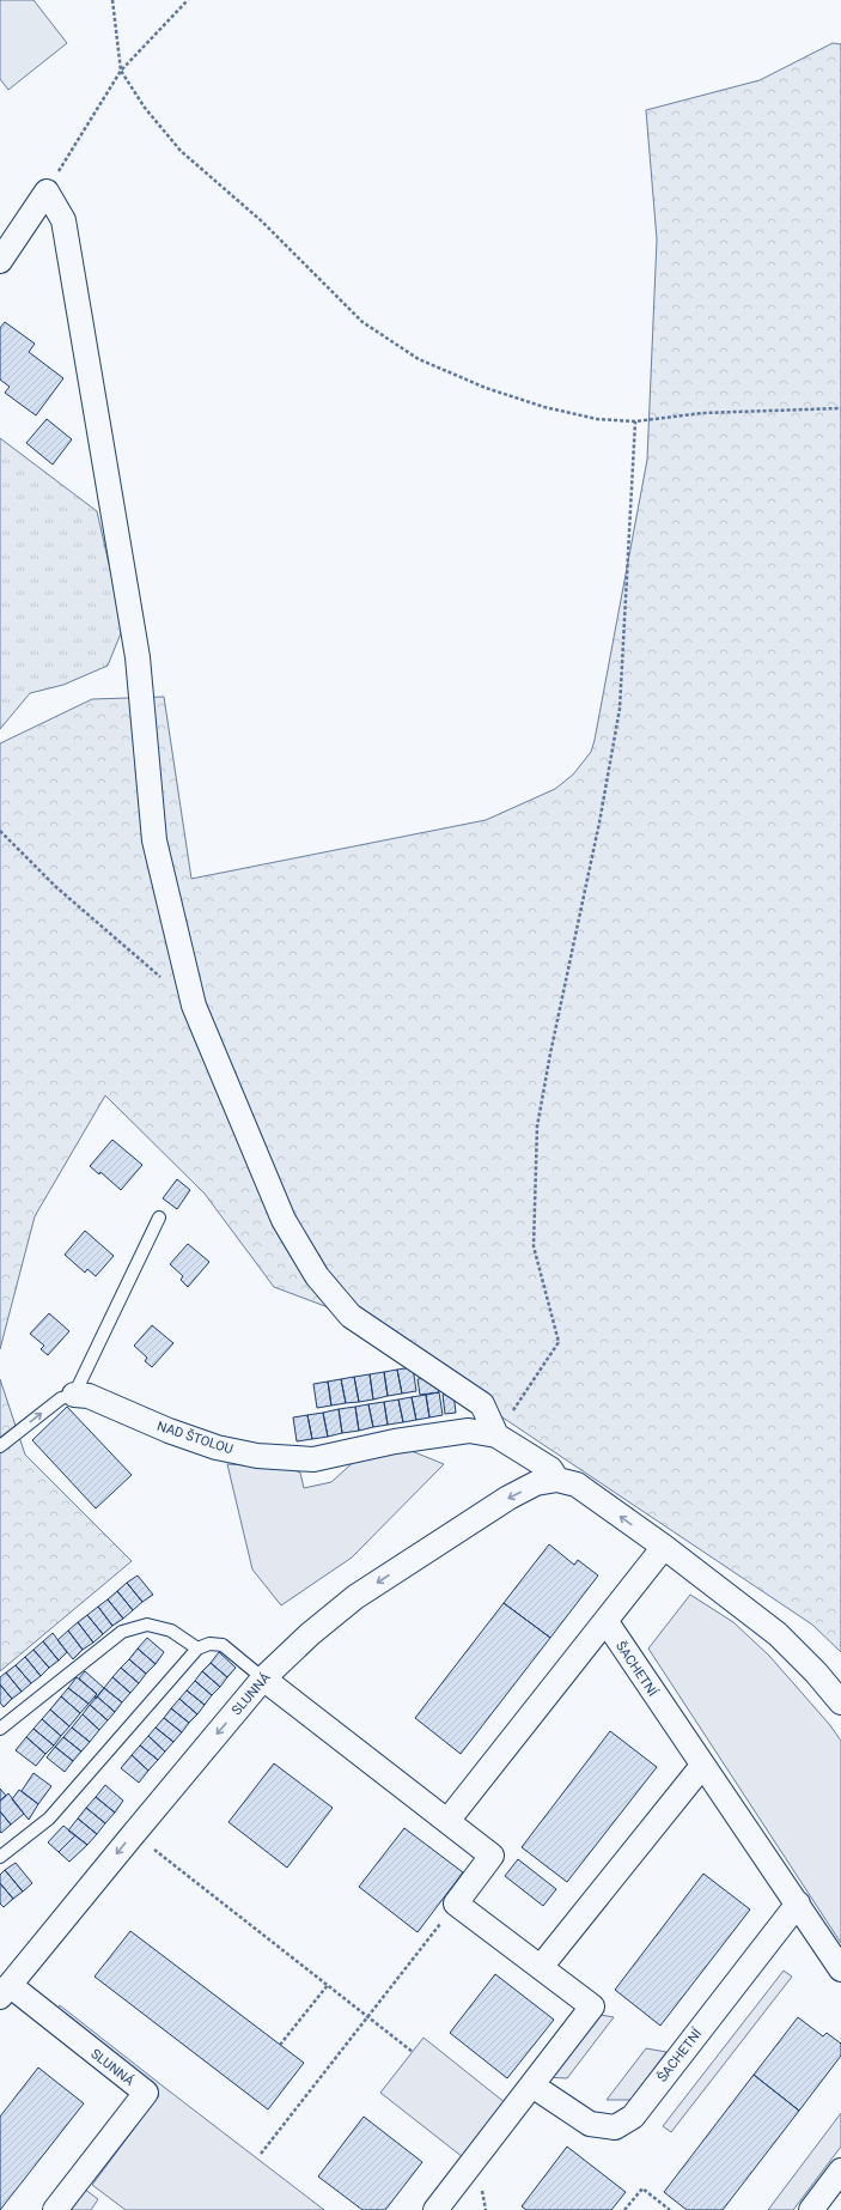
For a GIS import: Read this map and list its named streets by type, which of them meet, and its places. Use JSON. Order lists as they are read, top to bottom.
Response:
{
  "streets": {
    "street": ["NAD ŠTOLOU", "ŠACHETNÍ", "SLUNNÁ"]
  },
  "one_way": ["SLUNNÁ"]
}
